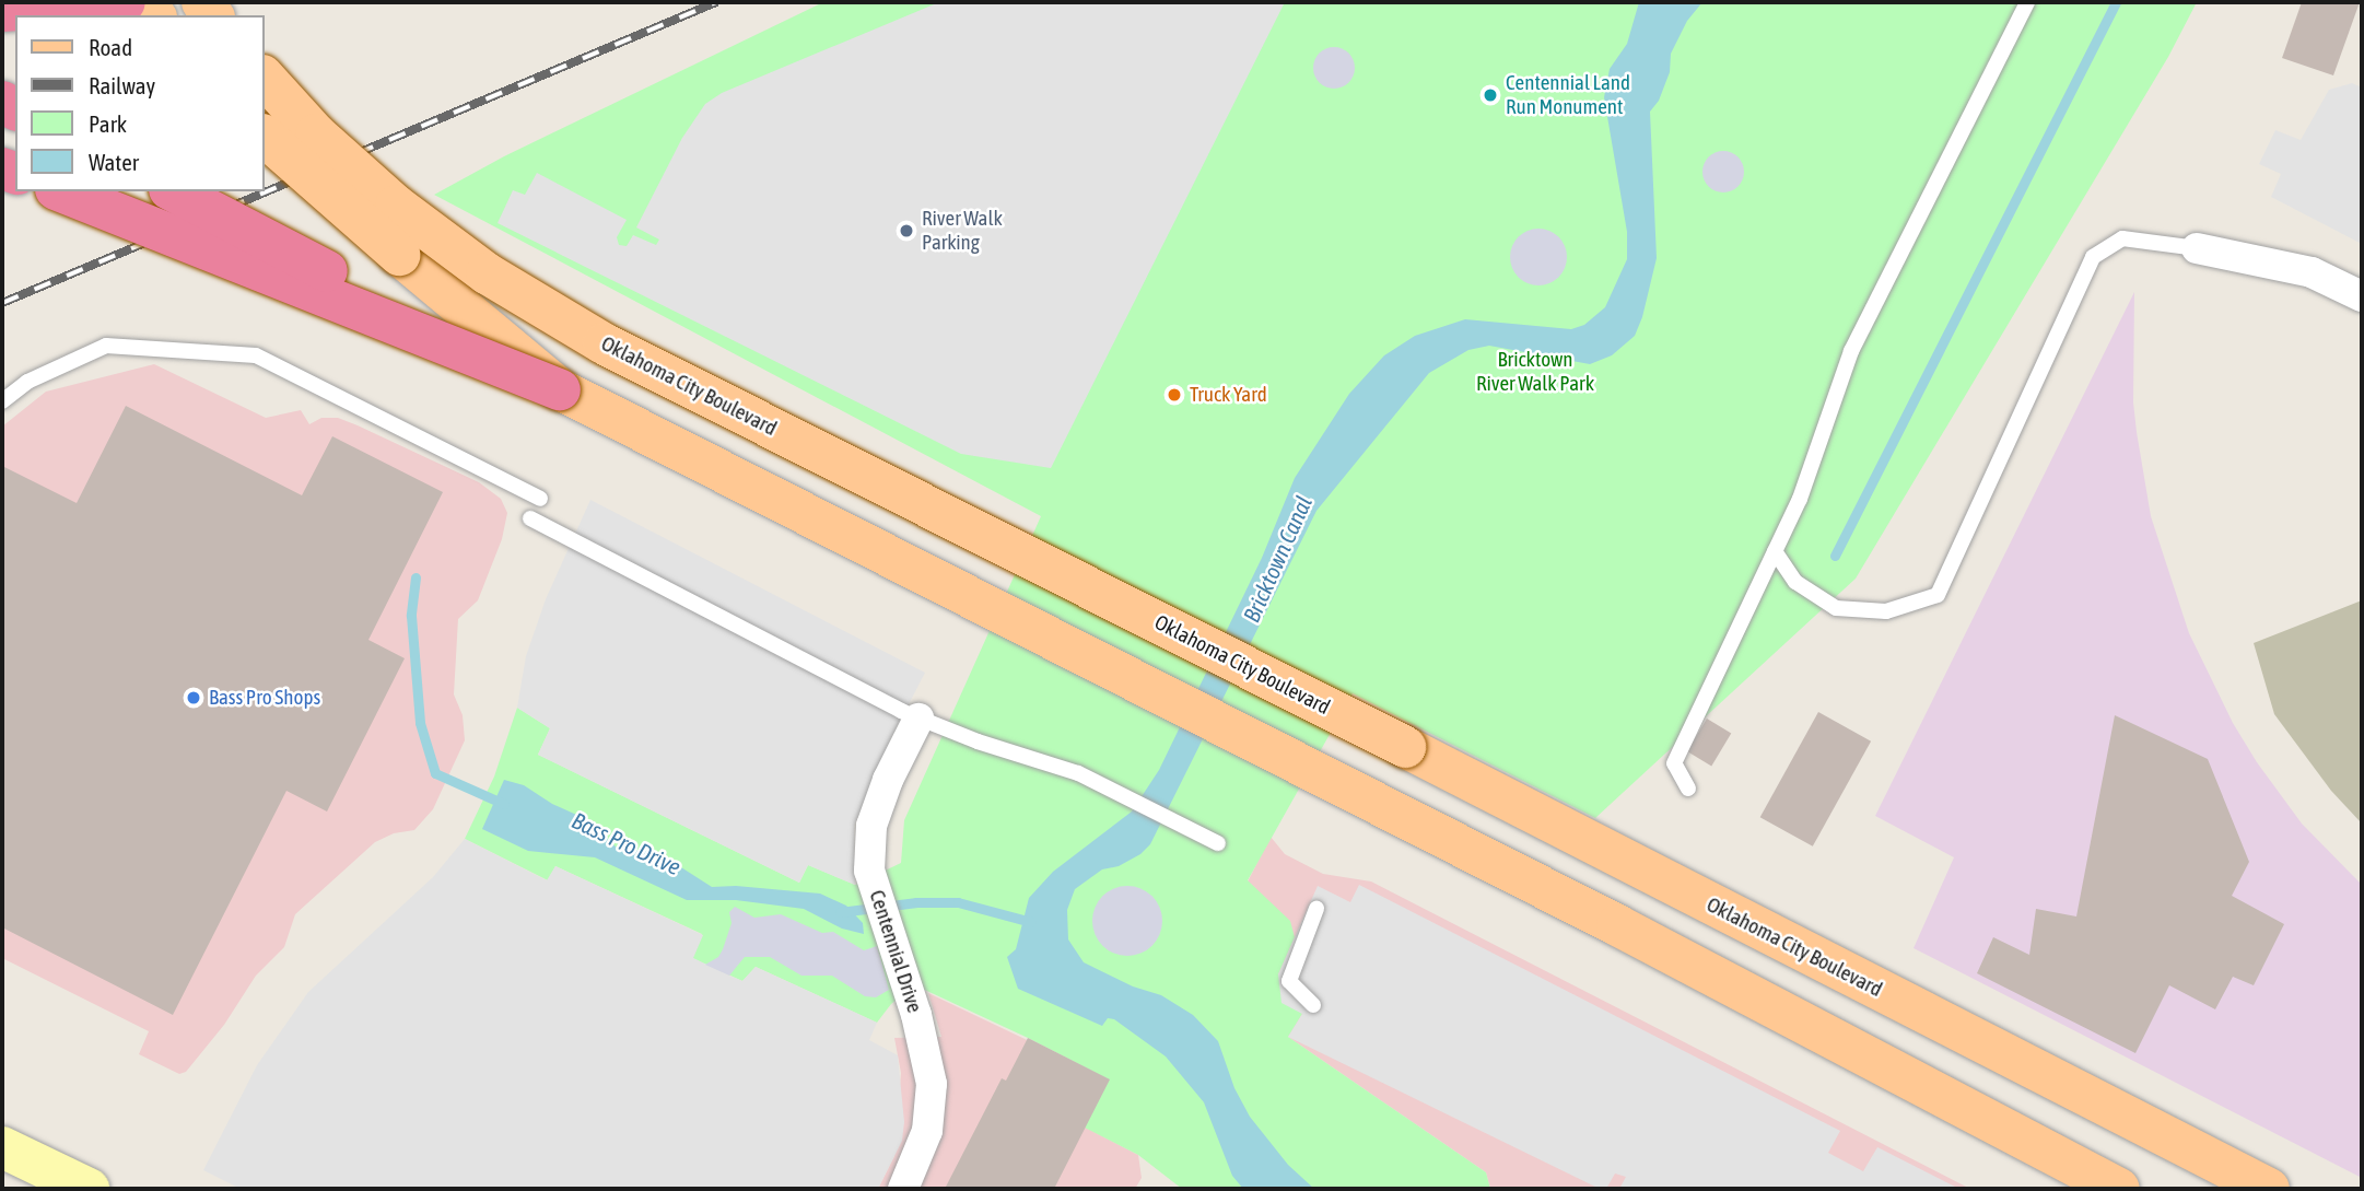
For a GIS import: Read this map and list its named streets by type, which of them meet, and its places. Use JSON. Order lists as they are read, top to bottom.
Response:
{
  "streets": {
    "main road": ["Oklahoma City Boulevard"],
    "street": ["Centennial Drive"]
  },
  "water": ["Bricktown Canal", "Bass Pro Drive"],
  "parks": ["Bricktown River Walk Park"],
  "places": [
    "Centennial Land Run Monument",
    "River Walk Parking",
    "Truck Yard",
    "Bass Pro Shops"
  ],
  "legend": [
    "Road",
    "Railway",
    "Park",
    "Water"
  ]
}
